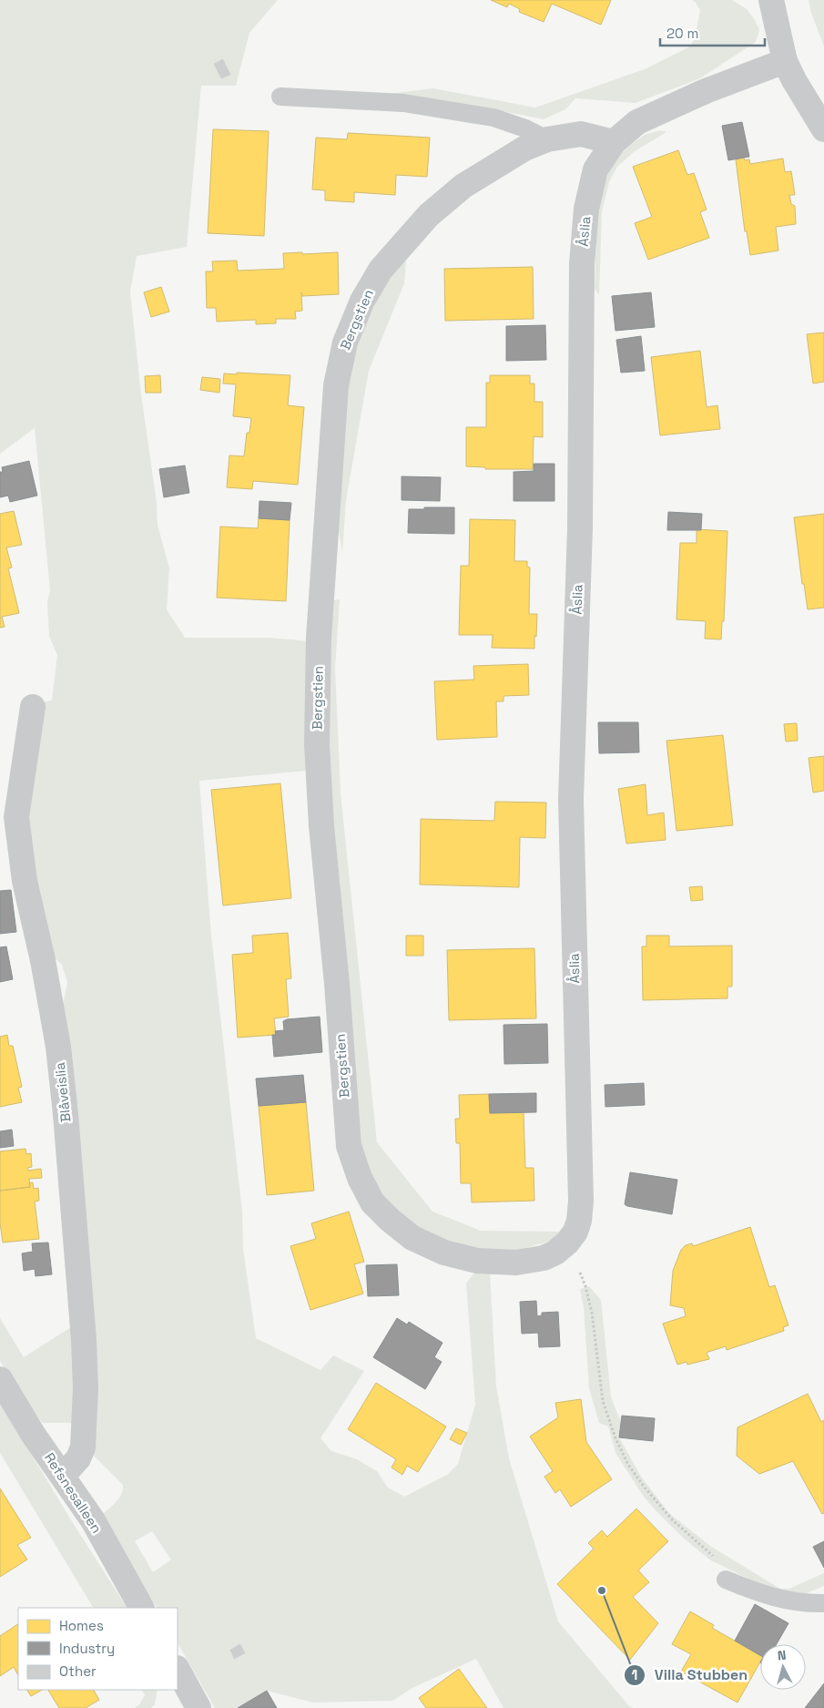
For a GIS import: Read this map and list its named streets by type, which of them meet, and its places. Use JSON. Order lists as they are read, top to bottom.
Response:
{
  "streets": {
    "street": [
      "Åslia",
      "Bergstien",
      "Blåveislia",
      "Refsnesalleen"
    ]
  },
  "crossings": [
    ["Åslia", "Bergstien"],
    ["Blåveislia", "Refsnesalleen"]
  ],
  "places": ["Villa Stubben"],
  "legend": ["Homes", "Industry", "Other"],
  "scale_bar": "20 m",
  "north": "top"
}
